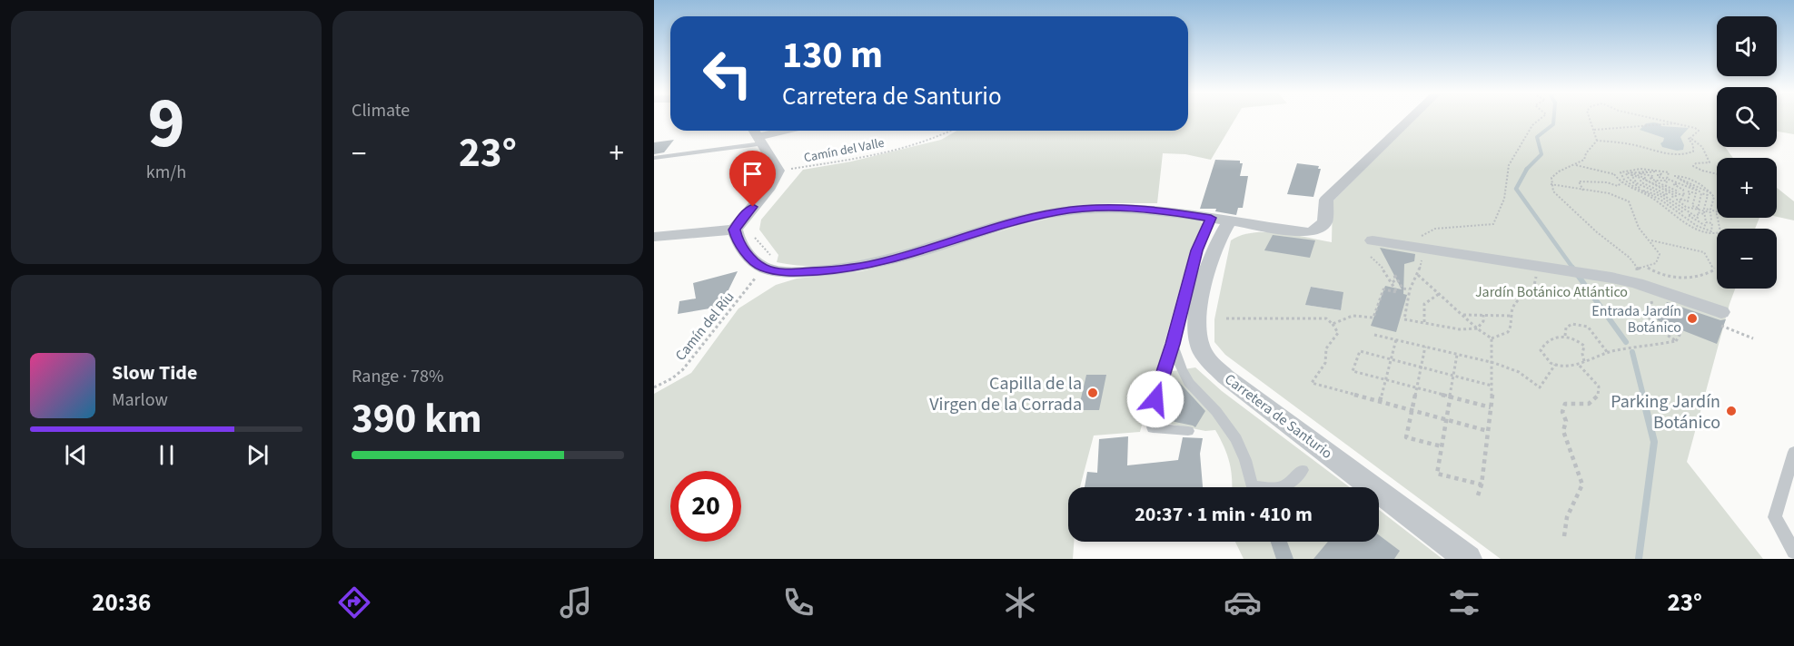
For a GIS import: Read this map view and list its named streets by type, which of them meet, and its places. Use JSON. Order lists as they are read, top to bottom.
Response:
{
  "streets": {
    "street": ["Carretera de Santurio"],
    "path": ["Camín del Valle", "Camín del Ríu"]
  },
  "parks": ["Jardín Botánico Atlántico"],
  "places": ["Entrada Jardín Botánico", "Capilla de la Virgen de la Corrada", "Parking Jardín Botánico"],
  "page": {
    "tile": [
      ["9", "km/h"],
      "Climate",
      ["Range · 78%", "390 km"]
    ],
    "map_buttons": ["+", "−"],
    "turn": ["130 m", "Carretera de Santurio"],
    "heat": ["−", "23°", "+"],
    "song": ["Slow Tide", "Marlow"],
    "limit": "20",
    "trip": "20:37 · 1 min · 410 m",
    "tabs": ["20:36", "23°"]
  }
}
